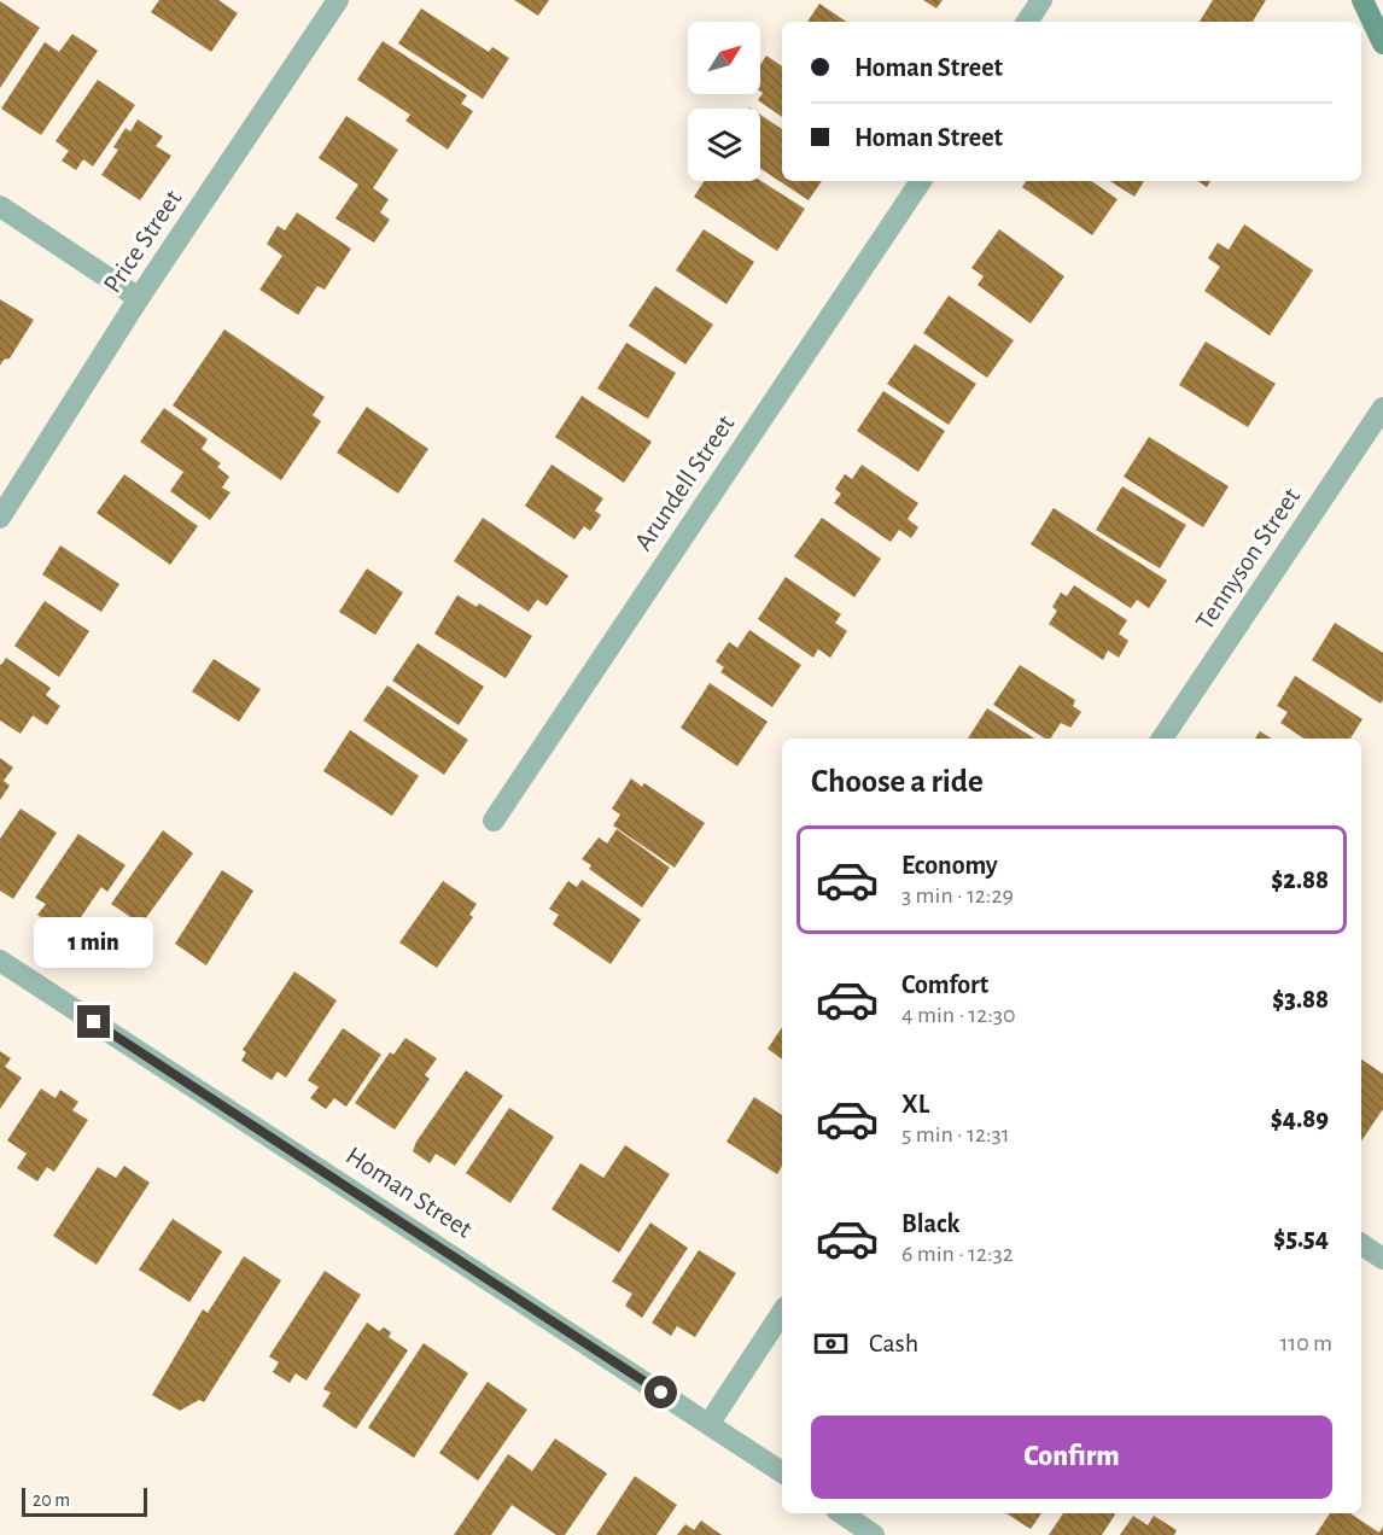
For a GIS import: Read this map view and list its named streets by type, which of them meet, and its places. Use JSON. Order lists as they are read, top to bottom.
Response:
{
  "streets": {
    "street": [
      "Price Street",
      "Arundell Street",
      "Tennyson Street",
      "Homan Street"
    ]
  },
  "scale_bar": "20 m",
  "north": "top right",
  "page": {
    "banner": ["Homan Street", "Homan Street"],
    "heading": "Choose a ride",
    "list": [
      {
        "name": "Economy",
        "note": "3 min · 12:29",
        "value": "$2.88"
      },
      {
        "name": "Comfort",
        "note": "4 min · 12:30",
        "value": "$3.88"
      },
      {
        "name": "XL",
        "note": "5 min · 12:31",
        "value": "$4.89"
      },
      {
        "name": "Black",
        "note": "6 min · 12:32",
        "value": "$5.54"
      }
    ],
    "bubble": "1 min",
    "pay": ["Cash", "110 m"],
    "buttons": "Confirm",
    "scale": "20 m"
  }
}
